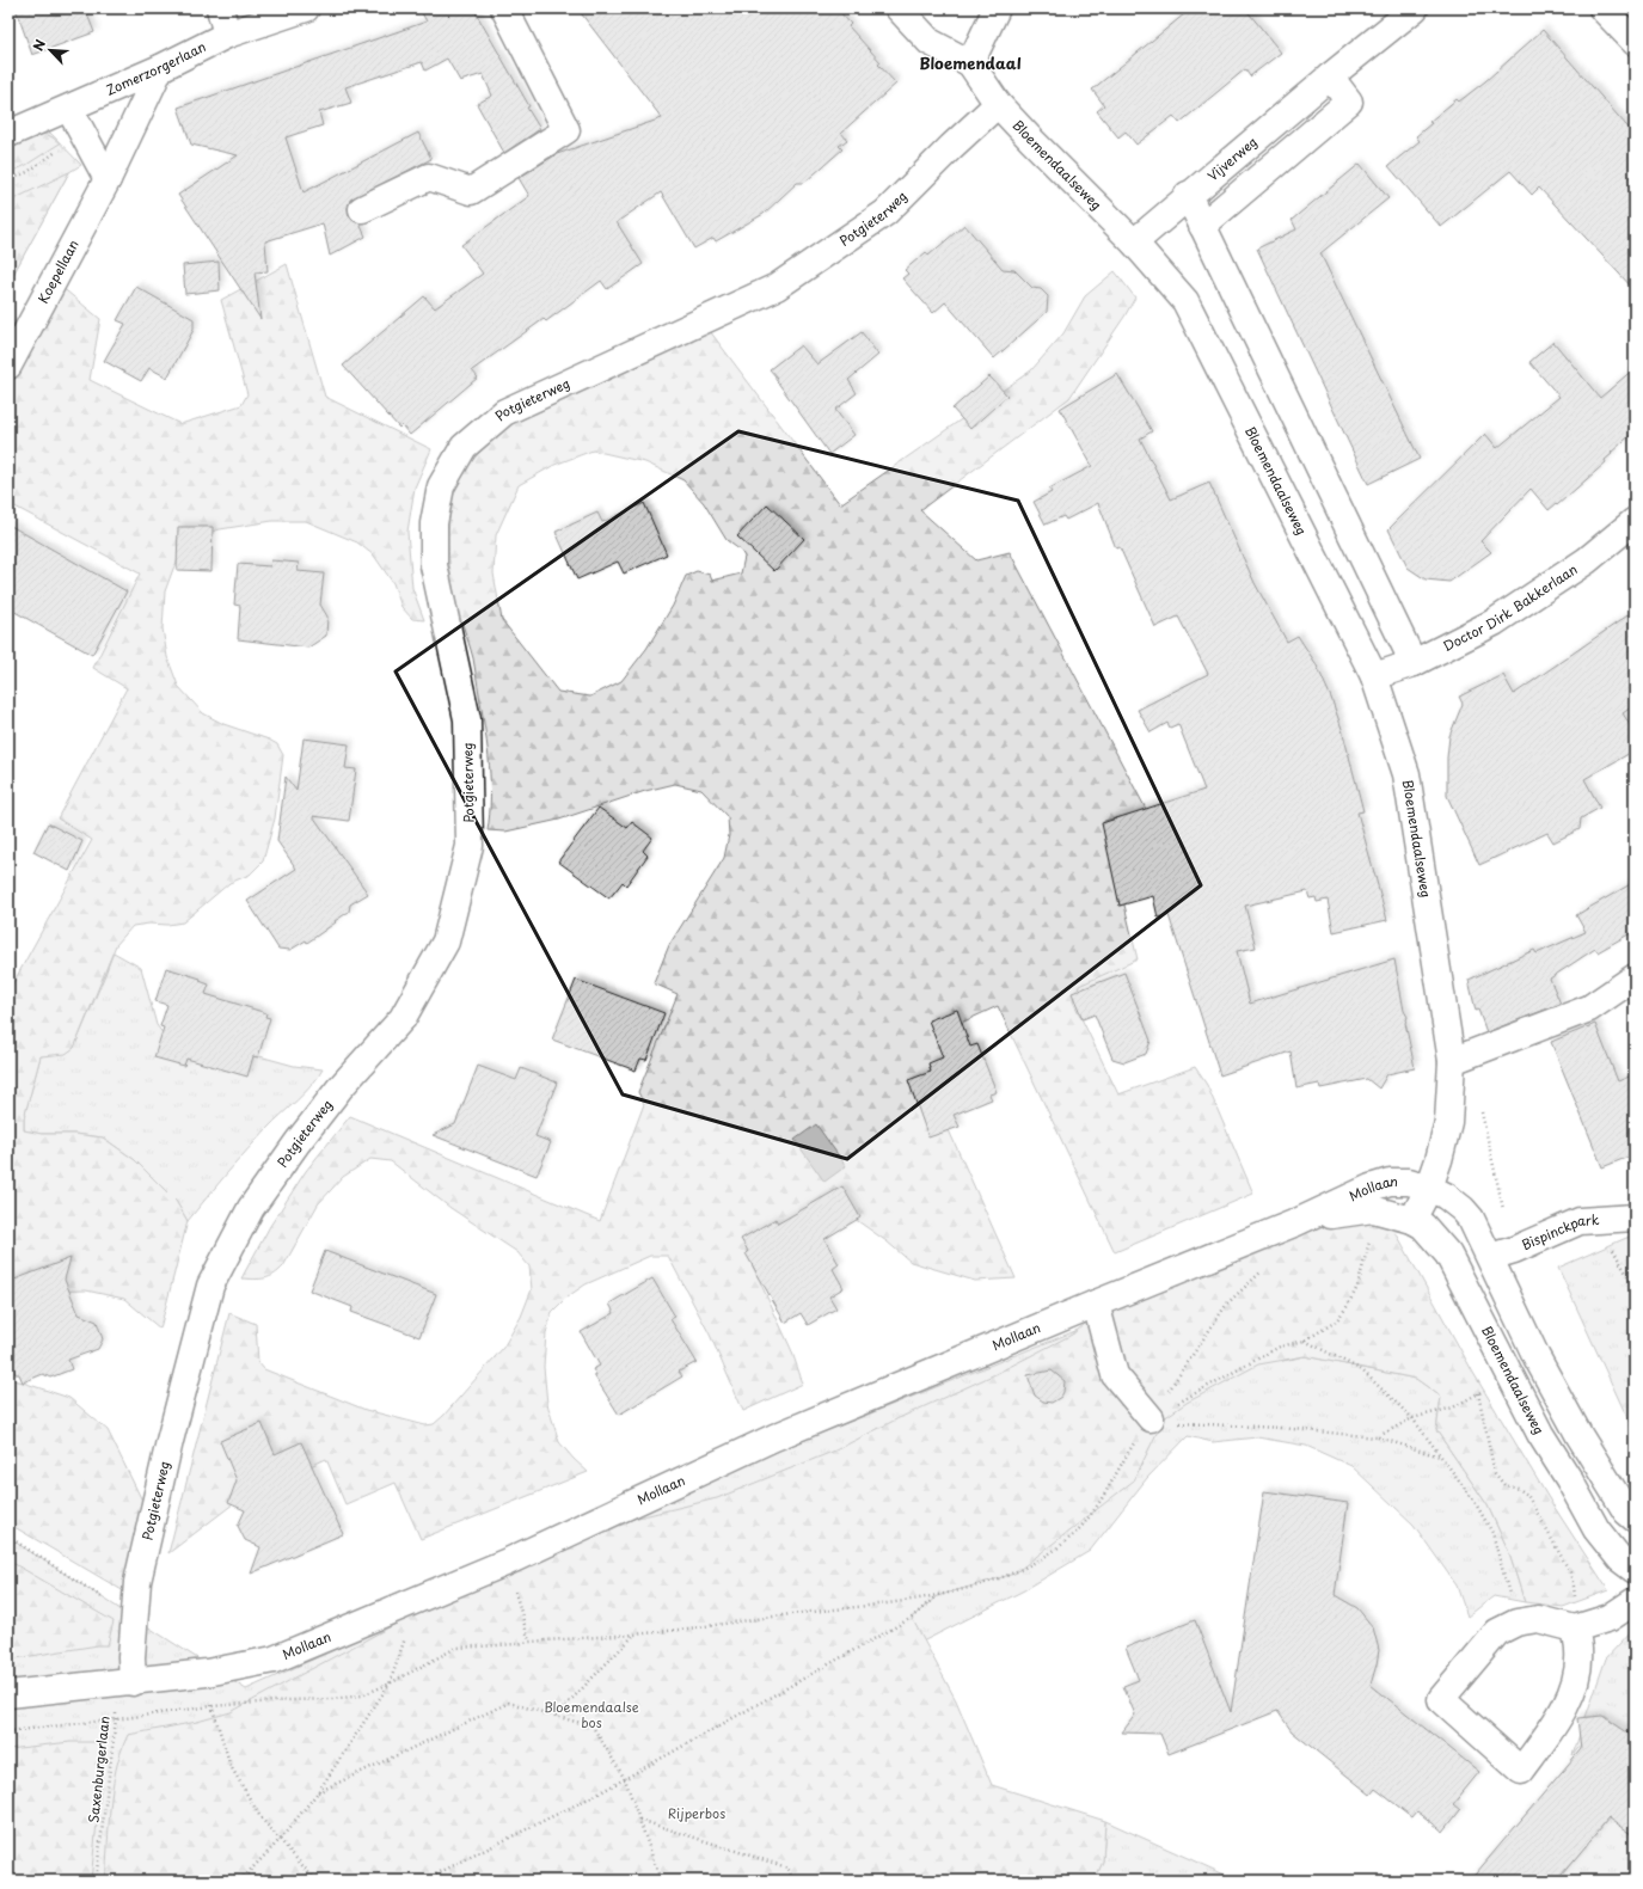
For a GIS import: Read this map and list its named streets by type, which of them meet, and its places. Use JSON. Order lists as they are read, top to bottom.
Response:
{
  "streets": {
    "street": [
      "Zomerzorgerlaan",
      "Vijverweg",
      "Bloemendaalseweg",
      "Potgieterweg",
      "Koepellaan",
      "Doctor Dirk Bakkerlaan",
      "Mollaan",
      "Bispinckpark"
    ],
    "path": ["Saxenburgerlaan"]
  },
  "crossings": [
    ["Zomerzorgerlaan", "Koepellaan"],
    ["Vijverweg", "Bloemendaalseweg"],
    ["Bloemendaalseweg", "Potgieterweg"],
    ["Bloemendaalseweg", "Doctor Dirk Bakkerlaan"],
    ["Bloemendaalseweg", "Mollaan"],
    ["Potgieterweg", "Mollaan"],
    ["Potgieterweg", "Saxenburgerlaan"],
    ["Mollaan", "Saxenburgerlaan"]
  ],
  "districts": ["Bloemendaal"],
  "parks": ["Bloemendaalse bos", "Rijperbos"],
  "north": "top left"
}
